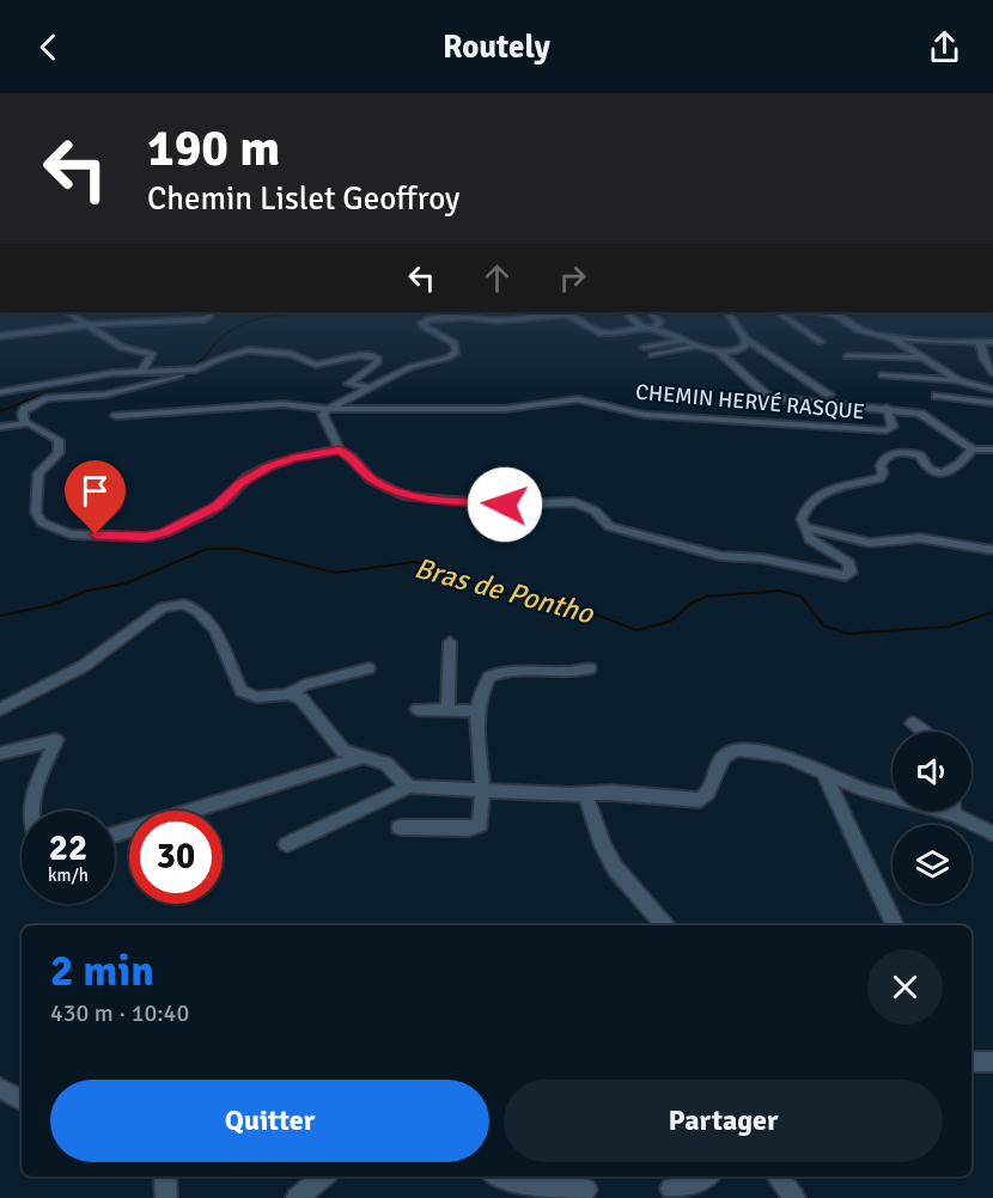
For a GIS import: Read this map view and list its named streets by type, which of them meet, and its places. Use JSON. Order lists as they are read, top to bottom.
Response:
{
  "streets": {
    "street": ["CHEMIN HERVÉ RASQUE"]
  },
  "water": ["Bras de Pontho"],
  "page": {
    "header": "Routely",
    "turn": ["190 m", "Chemin Lislet Geoffroy"],
    "speed": "22 km/h",
    "limit": "30",
    "heading": ["2 min", "430 m · 10:40"],
    "buttons": ["Quitter", "Partager"]
  }
}
